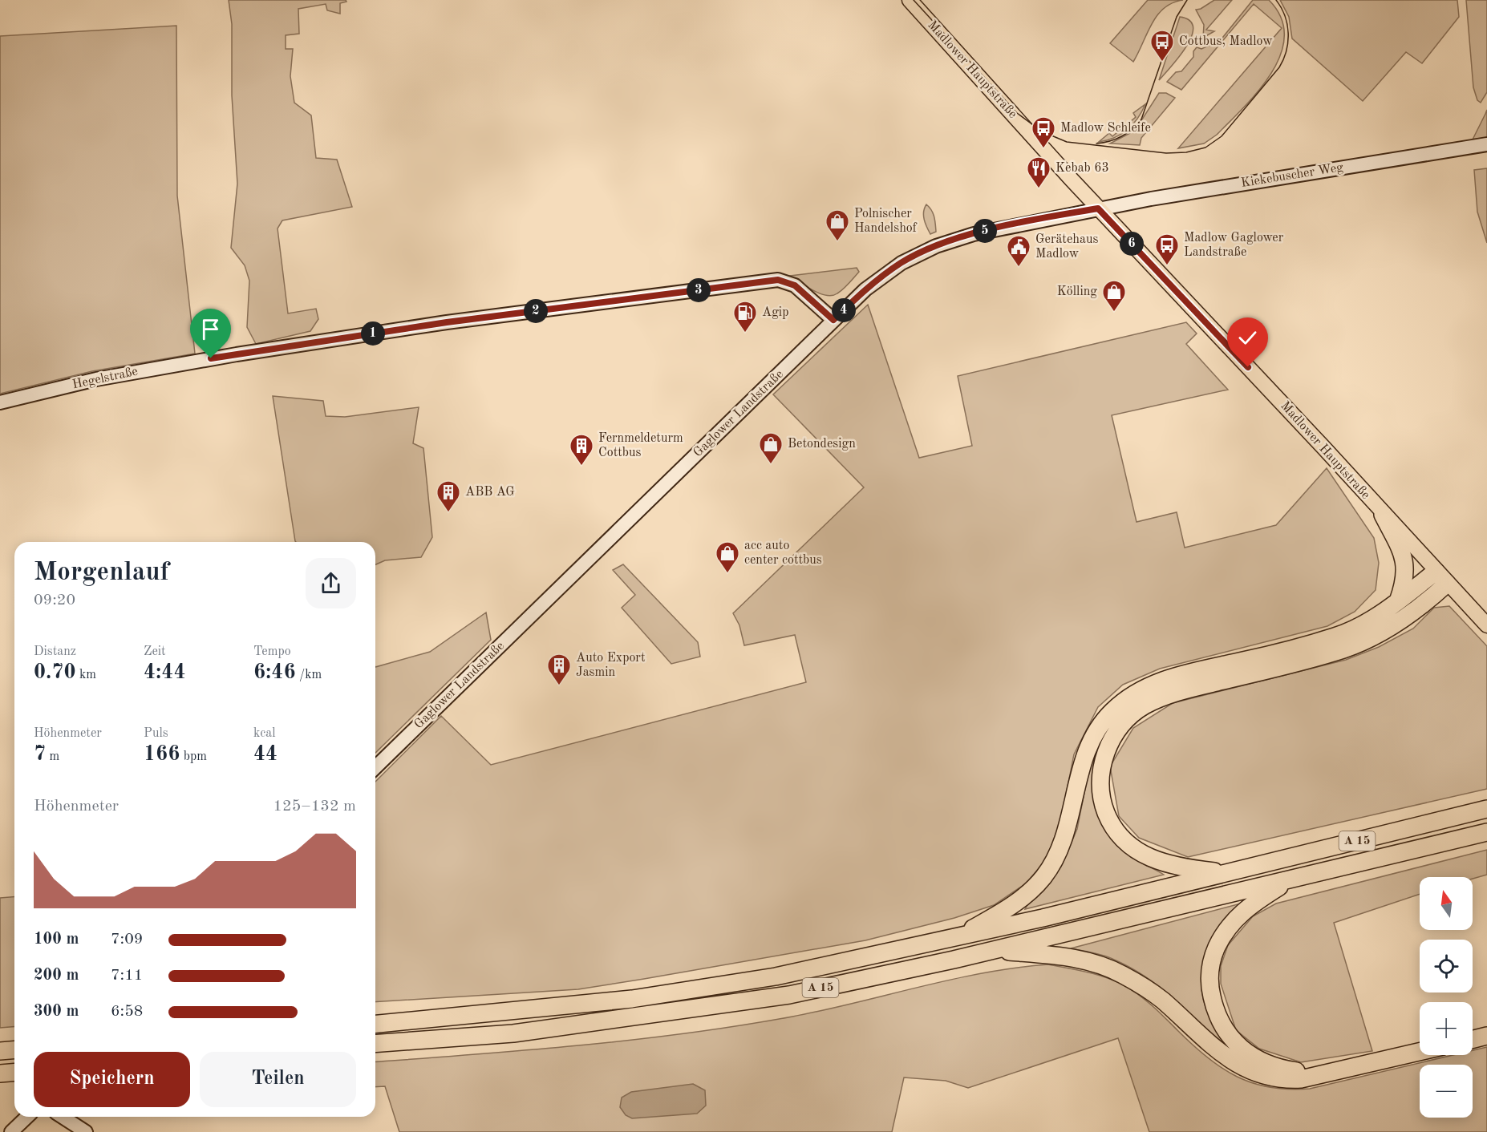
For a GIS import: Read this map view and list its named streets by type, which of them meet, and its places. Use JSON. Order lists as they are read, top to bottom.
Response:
{
  "streets": {
    "highway": ["A 15"],
    "main road": [
      "Madlower Hauptstraße",
      "Kiekebuscher Weg",
      "Hegelstraße",
      "Gaglower Landstraße"
    ]
  },
  "crossings": [
    ["Madlower Hauptstraße", "Kiekebuscher Weg"],
    ["Madlower Hauptstraße", "Gaglower Landstraße"],
    ["Kiekebuscher Weg", "Gaglower Landstraße"],
    ["Hegelstraße", "Gaglower Landstraße"]
  ],
  "places": {
    "bus stop": ["Cottbus, Madlow", "Madlow Schleife", "Madlow Gaglower Landstraße"],
    "restaurant": ["Kebab 63"],
    "shop": [
      "Polnischer Handelshof",
      "Kölling",
      "Betondesign",
      "acc auto center cottbus"
    ],
    "public building": ["Gerätehaus Madlow"],
    "fuel station": ["Agip"],
    "building": ["Fernmeldeturm Cottbus", "ABB AG", "Auto Export Jasmin"]
  },
  "north": "top",
  "page": {
    "pins": [
      "5",
      "6",
      "3",
      "4",
      "2",
      "1"
    ],
    "heading": ["Morgenlauf", "09:20"],
    "stats": [
      ["Distanz", "0.70 km"],
      ["Zeit", "4:44"],
      ["Tempo", "6:46 /km"],
      ["Höhenmeter", "7 m"],
      ["Puls", "166 bpm"],
      ["kcal", "44"]
    ],
    "chart": ["Höhenmeter", "125–132 m"],
    "map_buttons": ["+", "−"],
    "list": [
      {
        "name": "100 m",
        "note": "7:09"
      },
      {
        "name": "200 m",
        "note": "7:11"
      },
      {
        "name": "300 m",
        "note": "6:58"
      }
    ],
    "buttons": ["Speichern", "Teilen"]
  }
}
